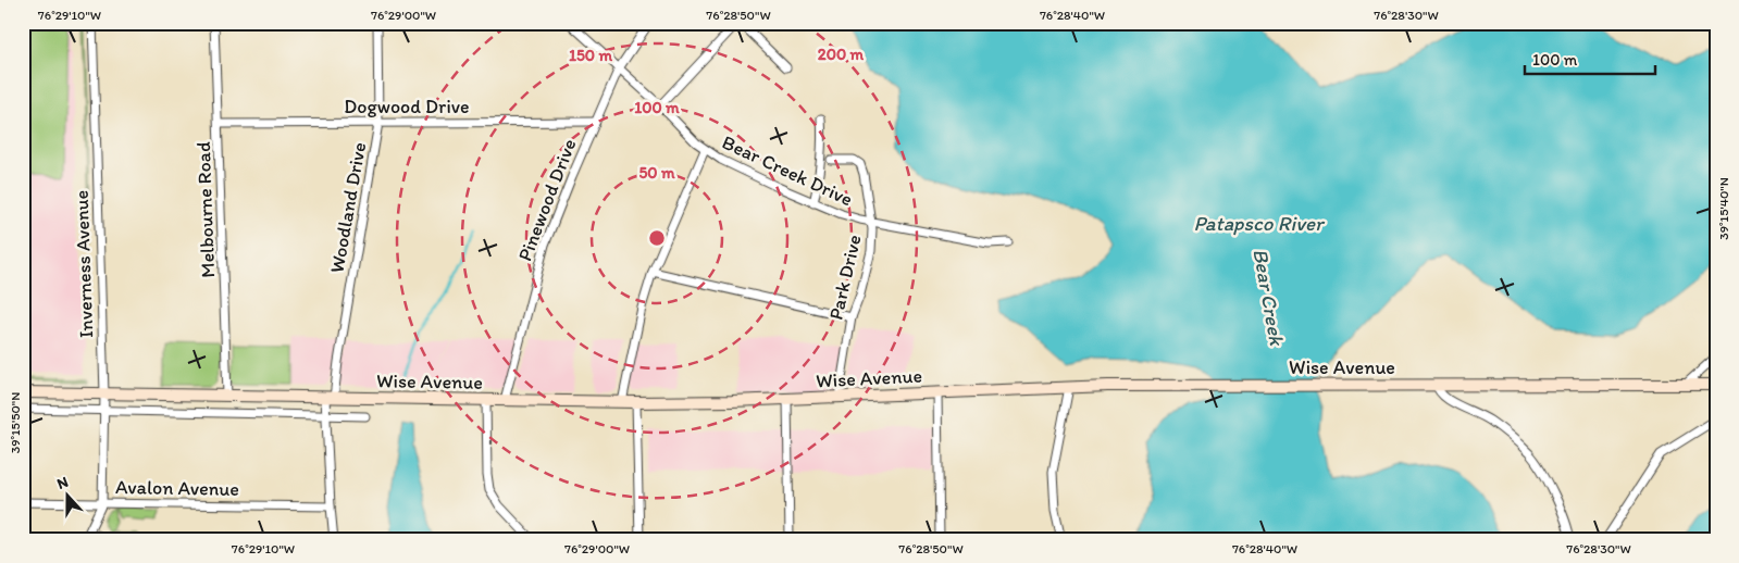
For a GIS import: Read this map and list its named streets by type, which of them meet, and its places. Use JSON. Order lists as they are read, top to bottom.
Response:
{
  "streets": {
    "main road": ["Wise Avenue"],
    "street": [
      "Dogwood Drive",
      "Bear Creek Drive",
      "Pinewood Drive",
      "Woodland Drive",
      "Melbourne Road",
      "Inverness Avenue",
      "Park Drive",
      "Avalon Avenue"
    ]
  },
  "crossings": [
    ["Dogwood Drive", "Pinewood Drive"],
    ["Dogwood Drive", "Woodland Drive"],
    ["Dogwood Drive", "Melbourne Road"],
    ["Bear Creek Drive", "Pinewood Drive"],
    ["Bear Creek Drive", "Park Drive"],
    ["Pinewood Drive", "Wise Avenue"],
    ["Woodland Drive", "Wise Avenue"],
    ["Woodland Drive", "Avalon Avenue"],
    ["Melbourne Road", "Wise Avenue"],
    ["Inverness Avenue", "Wise Avenue"],
    ["Inverness Avenue", "Avalon Avenue"],
    ["Park Drive", "Wise Avenue"]
  ],
  "water": ["Patapsco River", "Bear Creek"],
  "scale_bar": "100 m",
  "north": "top",
  "coordinates": [
    "76°29'10\"W",
    "76°29'00\"W",
    "76°28'50\"W",
    "76°28'40\"W",
    "76°28'30\"W",
    "39°15'40\"N",
    "39°15'50\"N"
  ],
  "rings": [
    "200 m",
    "150 m",
    "100 m",
    "50 m"
  ]
}
